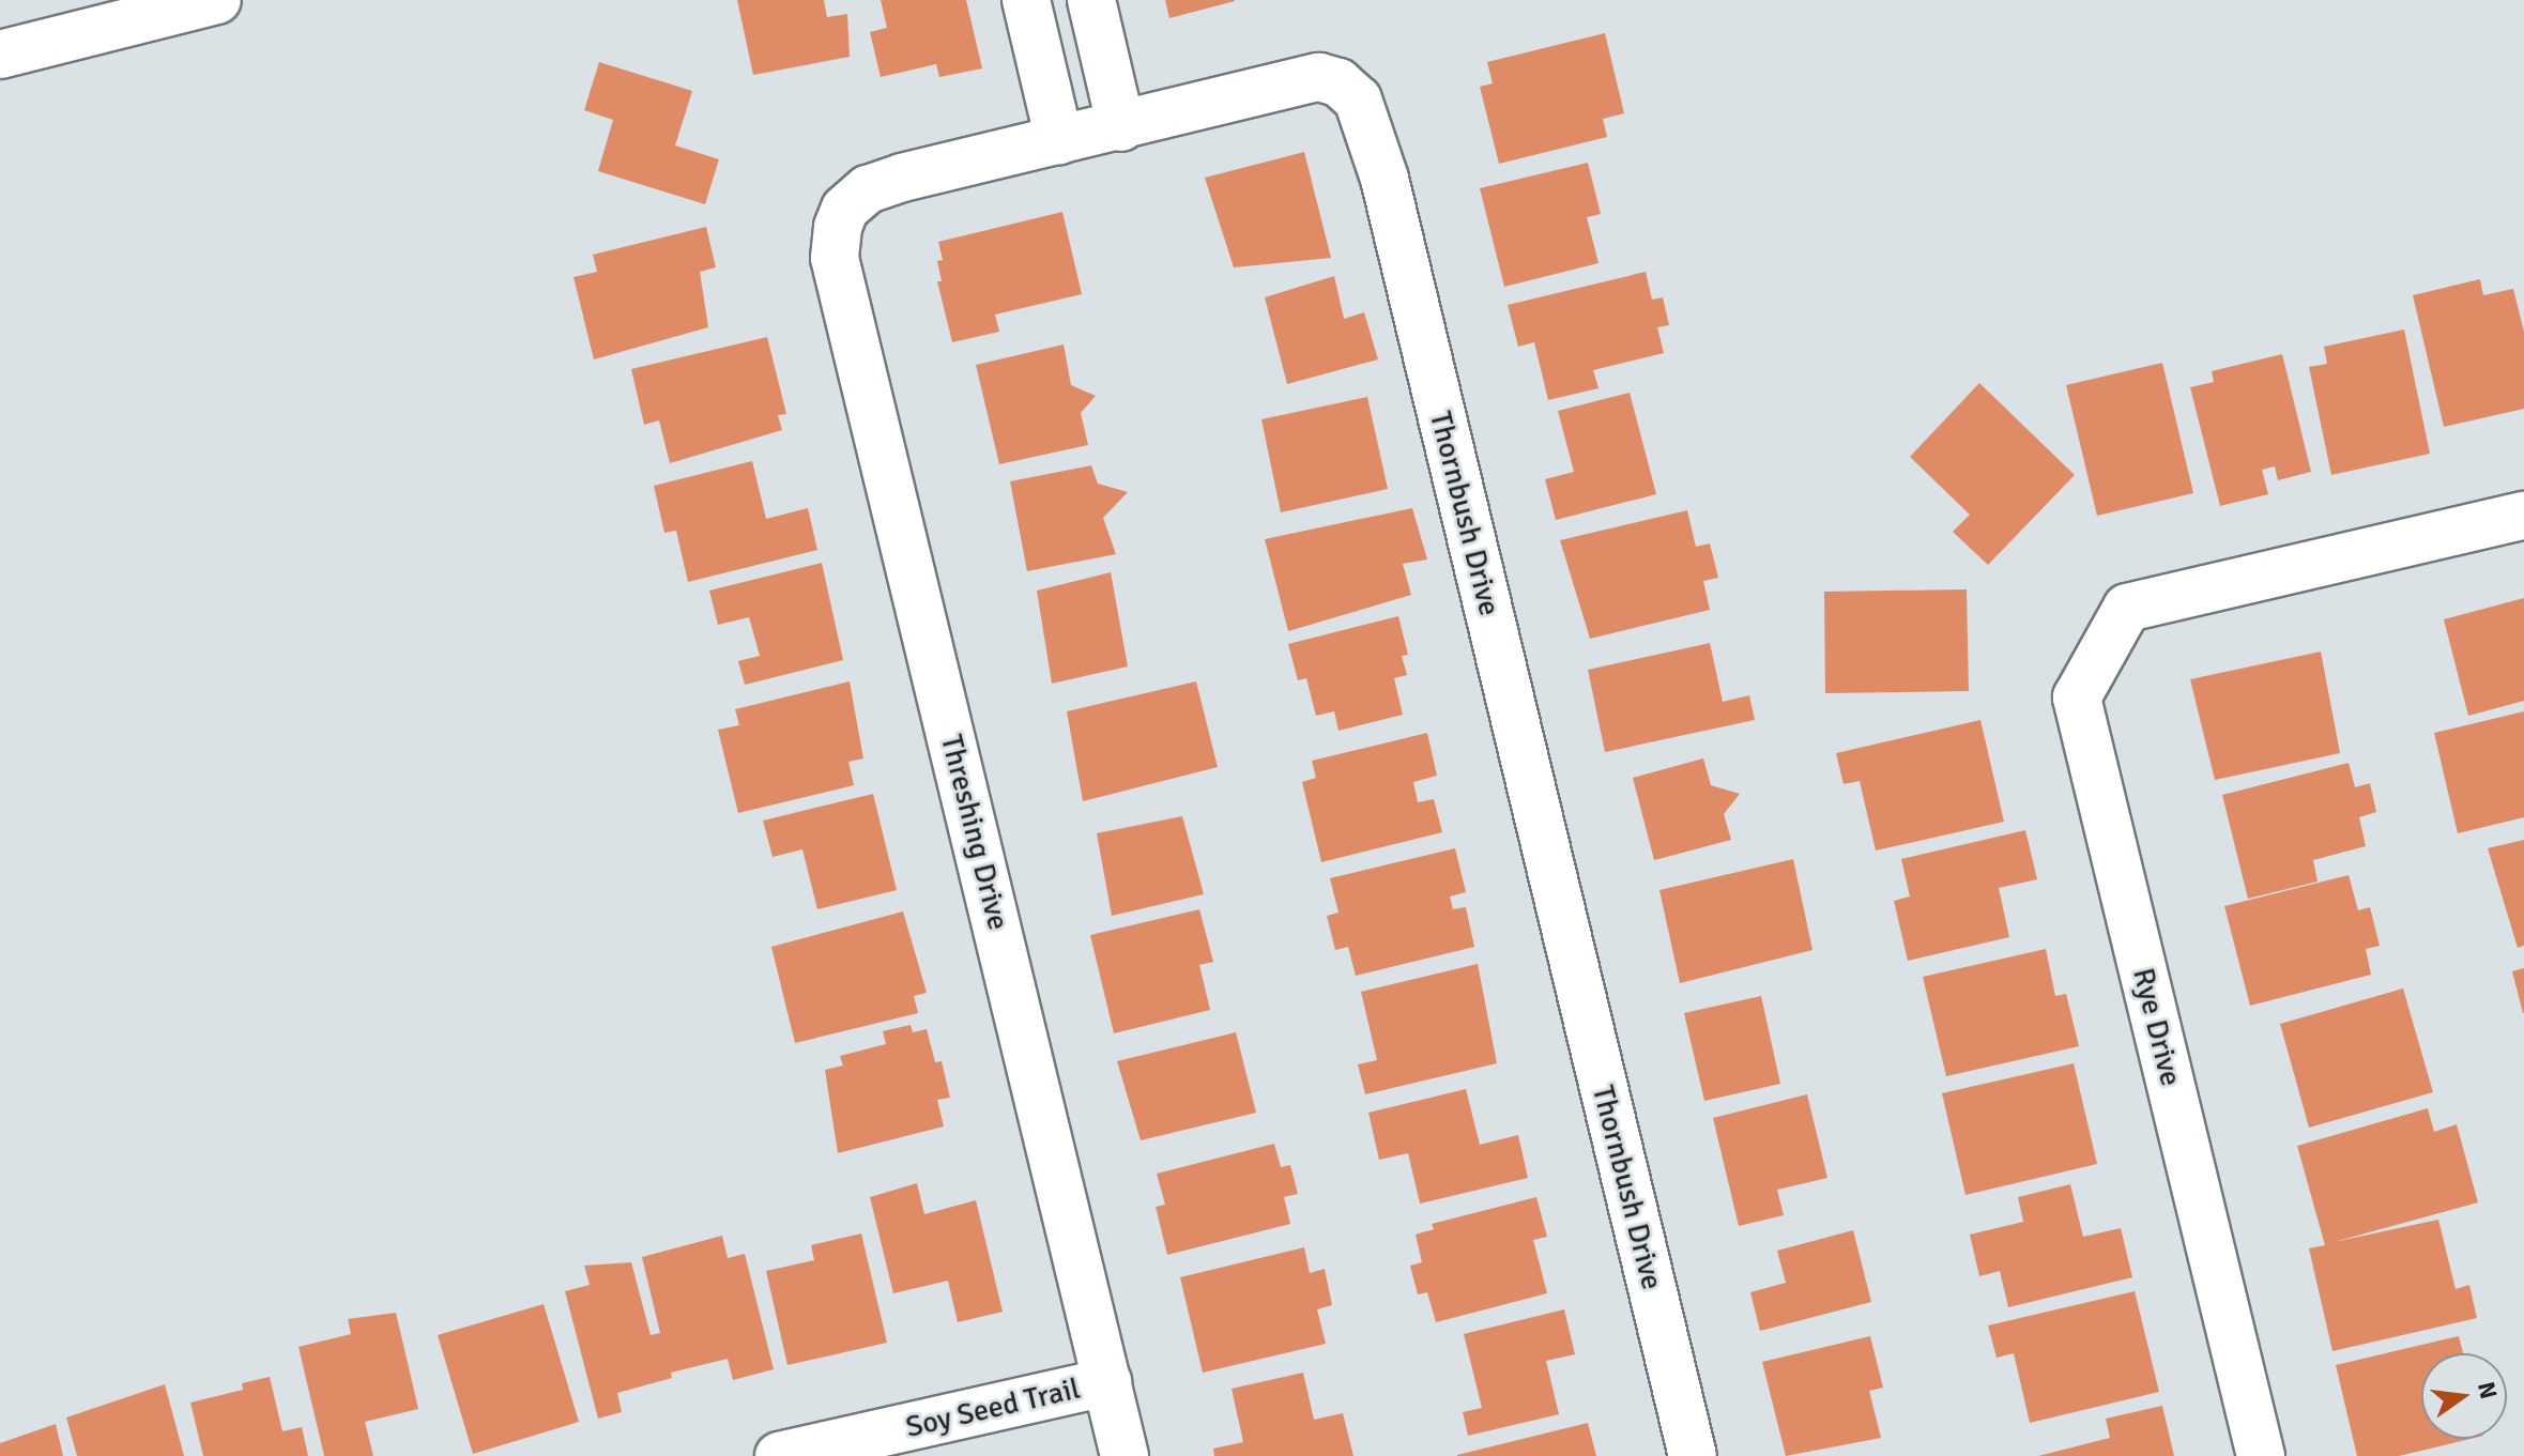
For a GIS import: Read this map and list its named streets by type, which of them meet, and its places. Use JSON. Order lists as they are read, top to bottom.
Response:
{
  "streets": {
    "street": [
      "Thornbush Drive",
      "Threshing Drive",
      "Rye Drive",
      "Soy Seed Trail"
    ]
  },
  "crossings": [
    ["Thornbush Drive", "Threshing Drive"],
    ["Threshing Drive", "Soy Seed Trail"]
  ],
  "north": "right"
}
